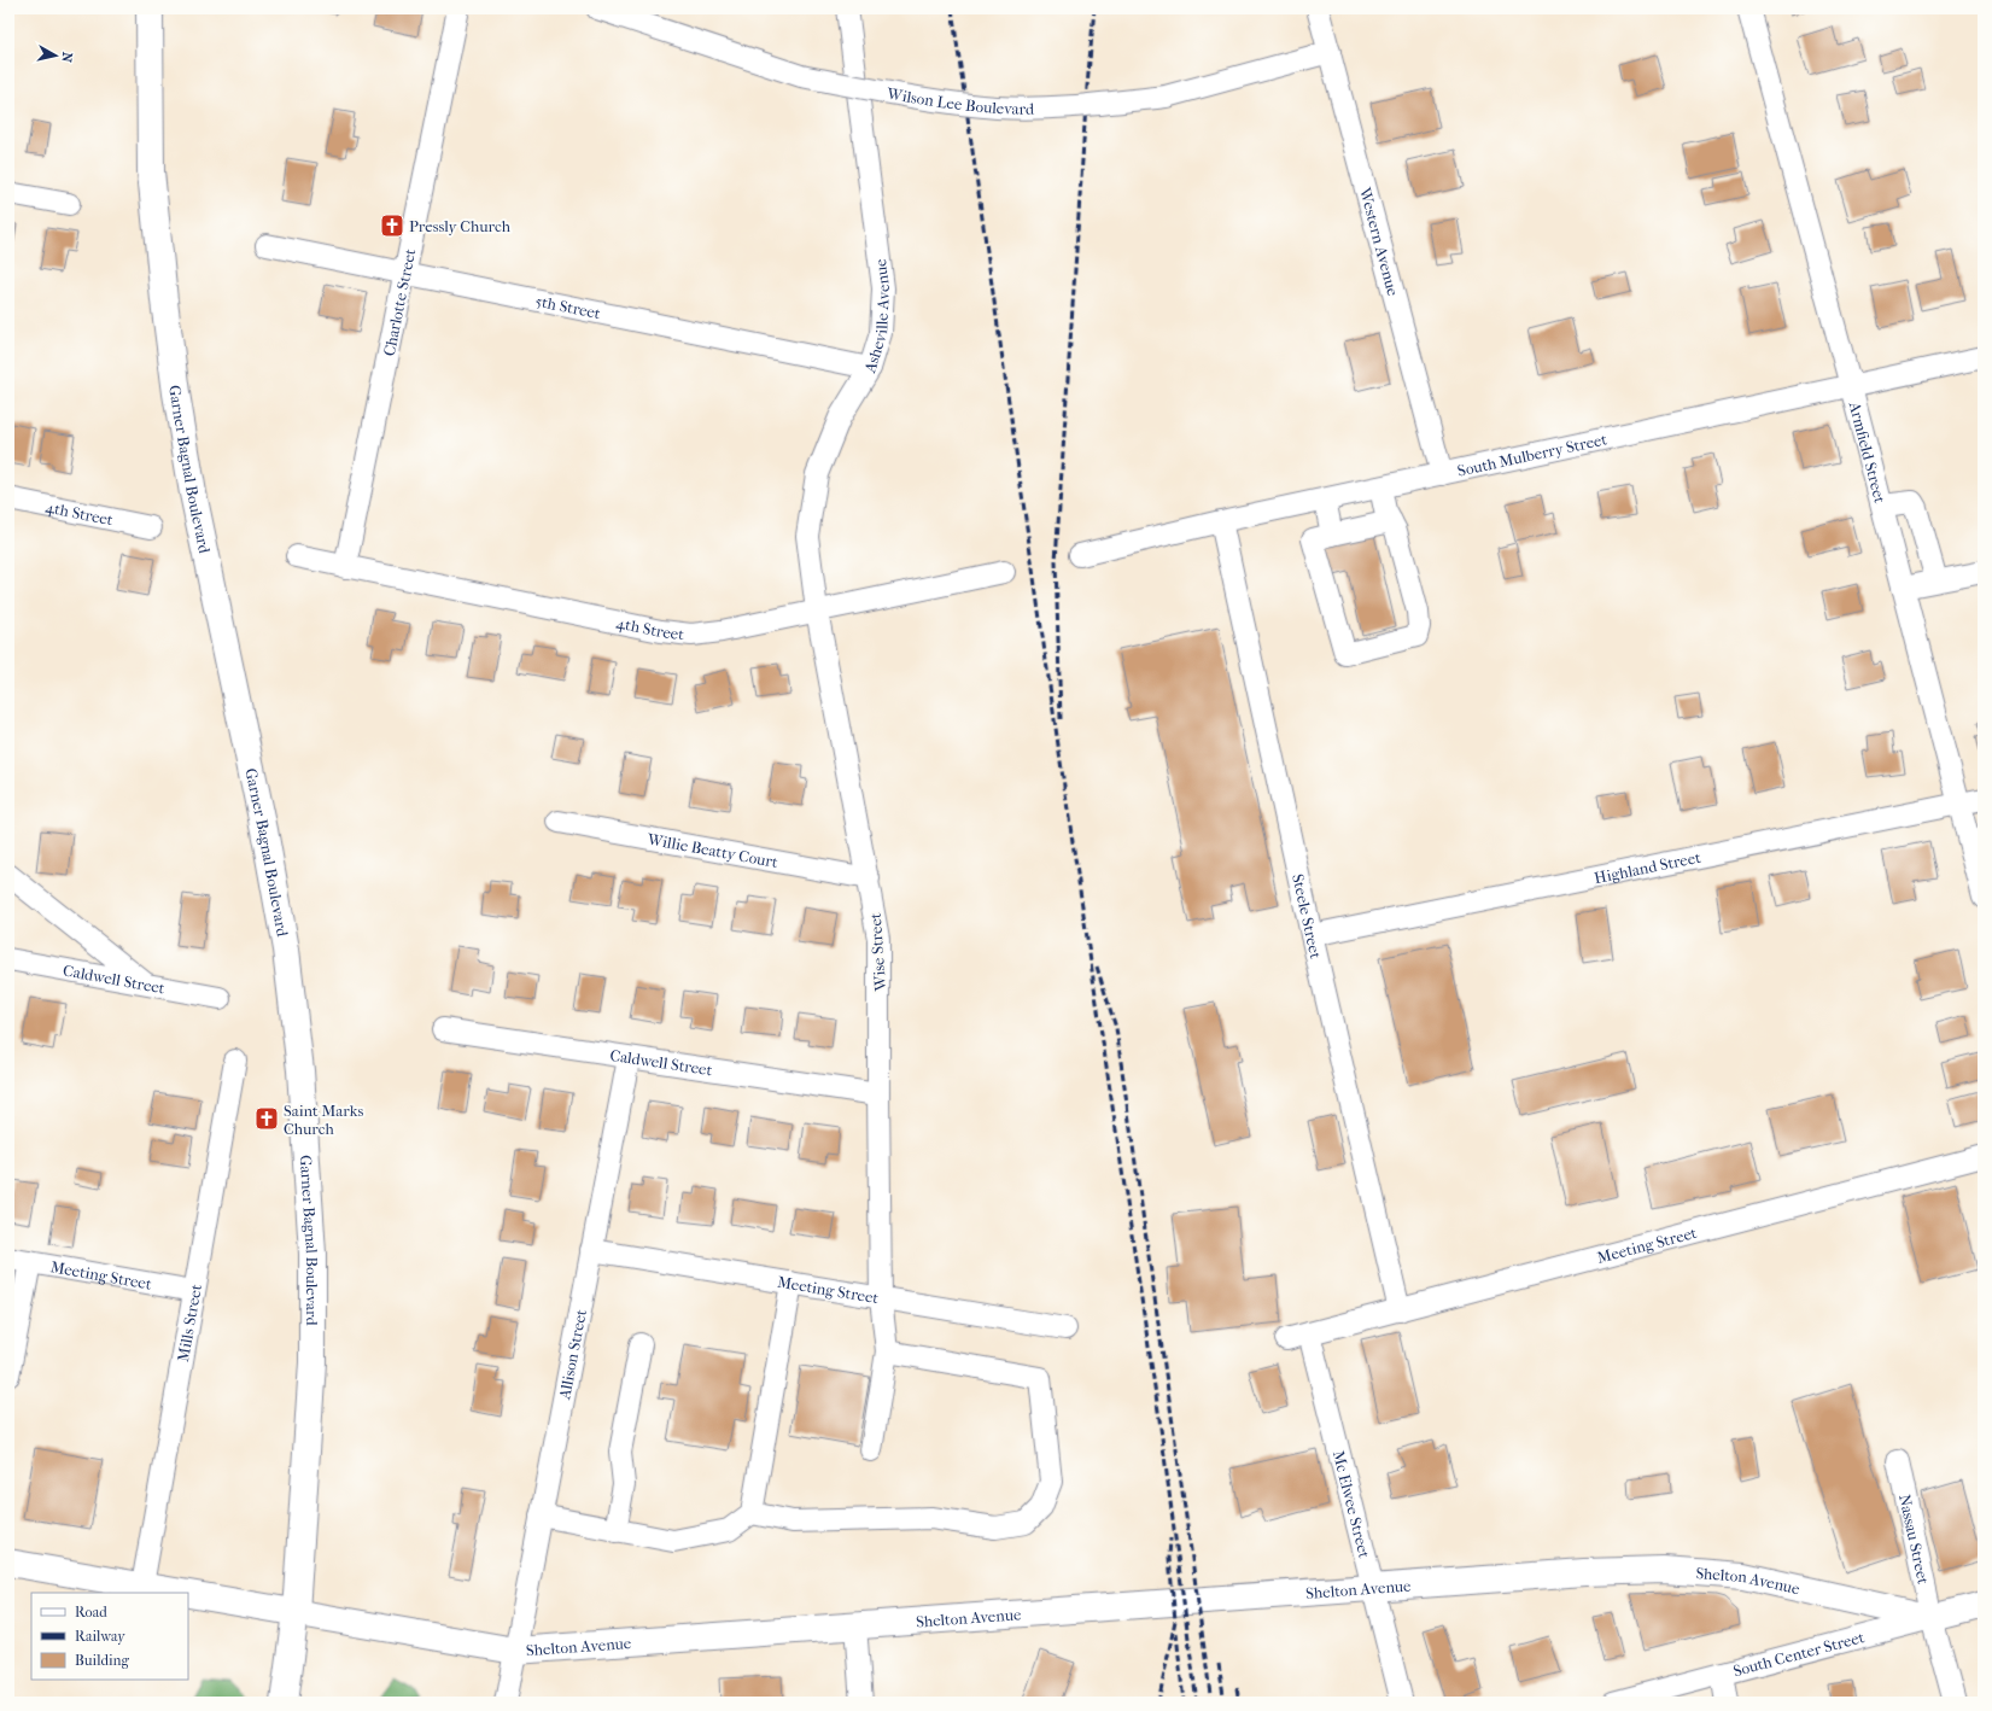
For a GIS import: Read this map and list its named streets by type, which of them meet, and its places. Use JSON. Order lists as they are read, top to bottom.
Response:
{
  "streets": {
    "main road": ["Garner Bagnal Boulevard", "Shelton Avenue", "South Center Street"],
    "street": [
      "Wilson Lee Boulevard",
      "Western Avenue",
      "Charlotte Street",
      "5th Street",
      "Asheville Avenue",
      "Armfield Street",
      "South Mulberry Street",
      "4th Street",
      "Willie Beatty Court",
      "Highland Street",
      "Steele Street",
      "Wise Street",
      "Caldwell Street",
      "Meeting Street",
      "Mills Street",
      "Allison Street",
      "Mc Elwee Street",
      "Nassau Street"
    ]
  },
  "crossings": [
    ["Wilson Lee Boulevard", "Western Avenue"],
    ["Western Avenue", "South Mulberry Street"],
    ["Charlotte Street", "5th Street"],
    ["Charlotte Street", "4th Street"],
    ["5th Street", "Asheville Avenue"],
    ["Asheville Avenue", "4th Street"],
    ["Asheville Avenue", "Wise Street"],
    ["Armfield Street", "South Mulberry Street"],
    ["Armfield Street", "Highland Street"],
    ["South Mulberry Street", "Steele Street"],
    ["Garner Bagnal Boulevard", "Shelton Avenue"],
    ["4th Street", "Wise Street"],
    ["Willie Beatty Court", "Wise Street"],
    ["Highland Street", "Steele Street"],
    ["Steele Street", "Meeting Street"],
    ["Wise Street", "Caldwell Street"],
    ["Wise Street", "Meeting Street"],
    ["Caldwell Street", "Allison Street"],
    ["Meeting Street", "Mills Street"],
    ["Meeting Street", "Allison Street"],
    ["Meeting Street", "Mc Elwee Street"],
    ["Mills Street", "Shelton Avenue"],
    ["Allison Street", "Shelton Avenue"],
    ["Mc Elwee Street", "Shelton Avenue"],
    ["Nassau Street", "Shelton Avenue"],
    ["Nassau Street", "South Center Street"],
    ["Shelton Avenue", "South Center Street"]
  ],
  "places": {
    "church": ["Pressly Church", "Saint Marks Church"]
  },
  "legend": ["Road", "Railway", "Building"],
  "north": "right"
}
